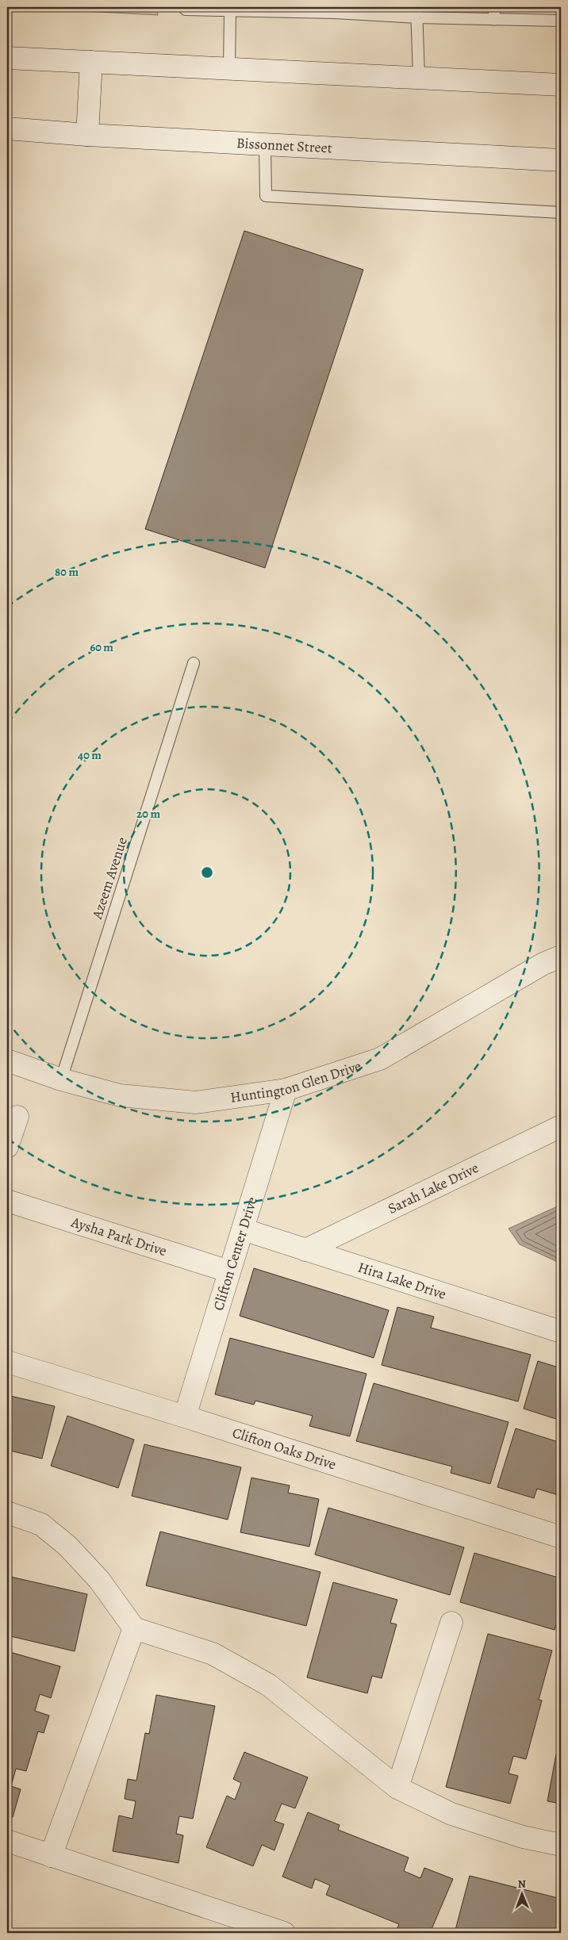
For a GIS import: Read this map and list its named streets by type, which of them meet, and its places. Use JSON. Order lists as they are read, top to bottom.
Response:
{
  "streets": {
    "street": [
      "Bissonnet Street",
      "Huntington Glen Drive",
      "Sarah Lake Drive",
      "Aysha Park Drive",
      "Clifton Center Drive",
      "Hira Lake Drive",
      "Clifton Oaks Drive"
    ],
    "lane": ["Azeem Avenue"]
  },
  "crossings": [
    ["Azeem Avenue", "Huntington Glen Drive"],
    ["Huntington Glen Drive", "Clifton Center Drive"],
    ["Sarah Lake Drive", "Hira Lake Drive"],
    ["Aysha Park Drive", "Clifton Center Drive"],
    ["Clifton Center Drive", "Hira Lake Drive"],
    ["Clifton Center Drive", "Clifton Oaks Drive"]
  ],
  "north": "top",
  "rings": [
    "80 m",
    "60 m",
    "40 m",
    "20 m"
  ]
}
